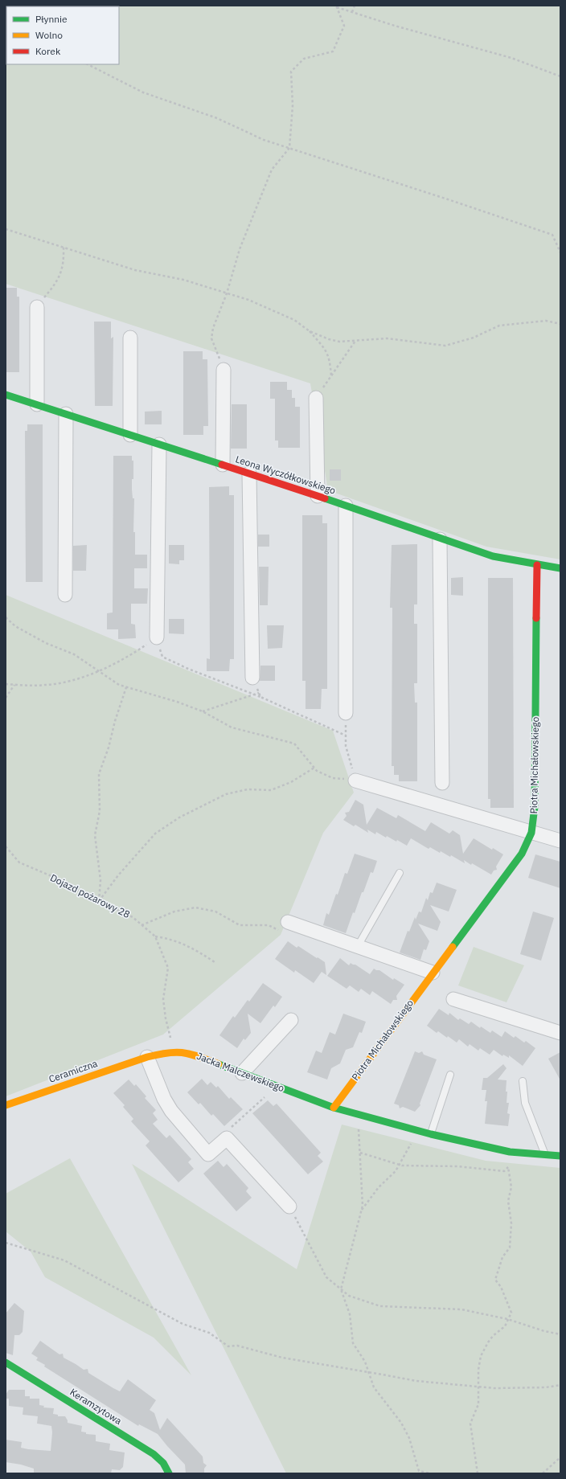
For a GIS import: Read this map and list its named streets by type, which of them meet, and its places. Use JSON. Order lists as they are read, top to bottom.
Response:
{
  "streets": {
    "street": [
      "Leona Wyczółkowskiego",
      "Piotra Michałowskiego",
      "Ceramiczna",
      "Jacka Malczewskiego",
      "Keramzytowa"
    ],
    "path": ["Dojazd pożarowy 28"]
  },
  "crossings": [
    ["Leona Wyczółkowskiego", "Piotra Michałowskiego"],
    ["Piotra Michałowskiego", "Jacka Malczewskiego"],
    ["Dojazd pożarowy 28", "Jacka Malczewskiego"],
    ["Ceramiczna", "Jacka Malczewskiego"]
  ],
  "legend": ["Płynnie", "Wolno", "Korek"]
}
